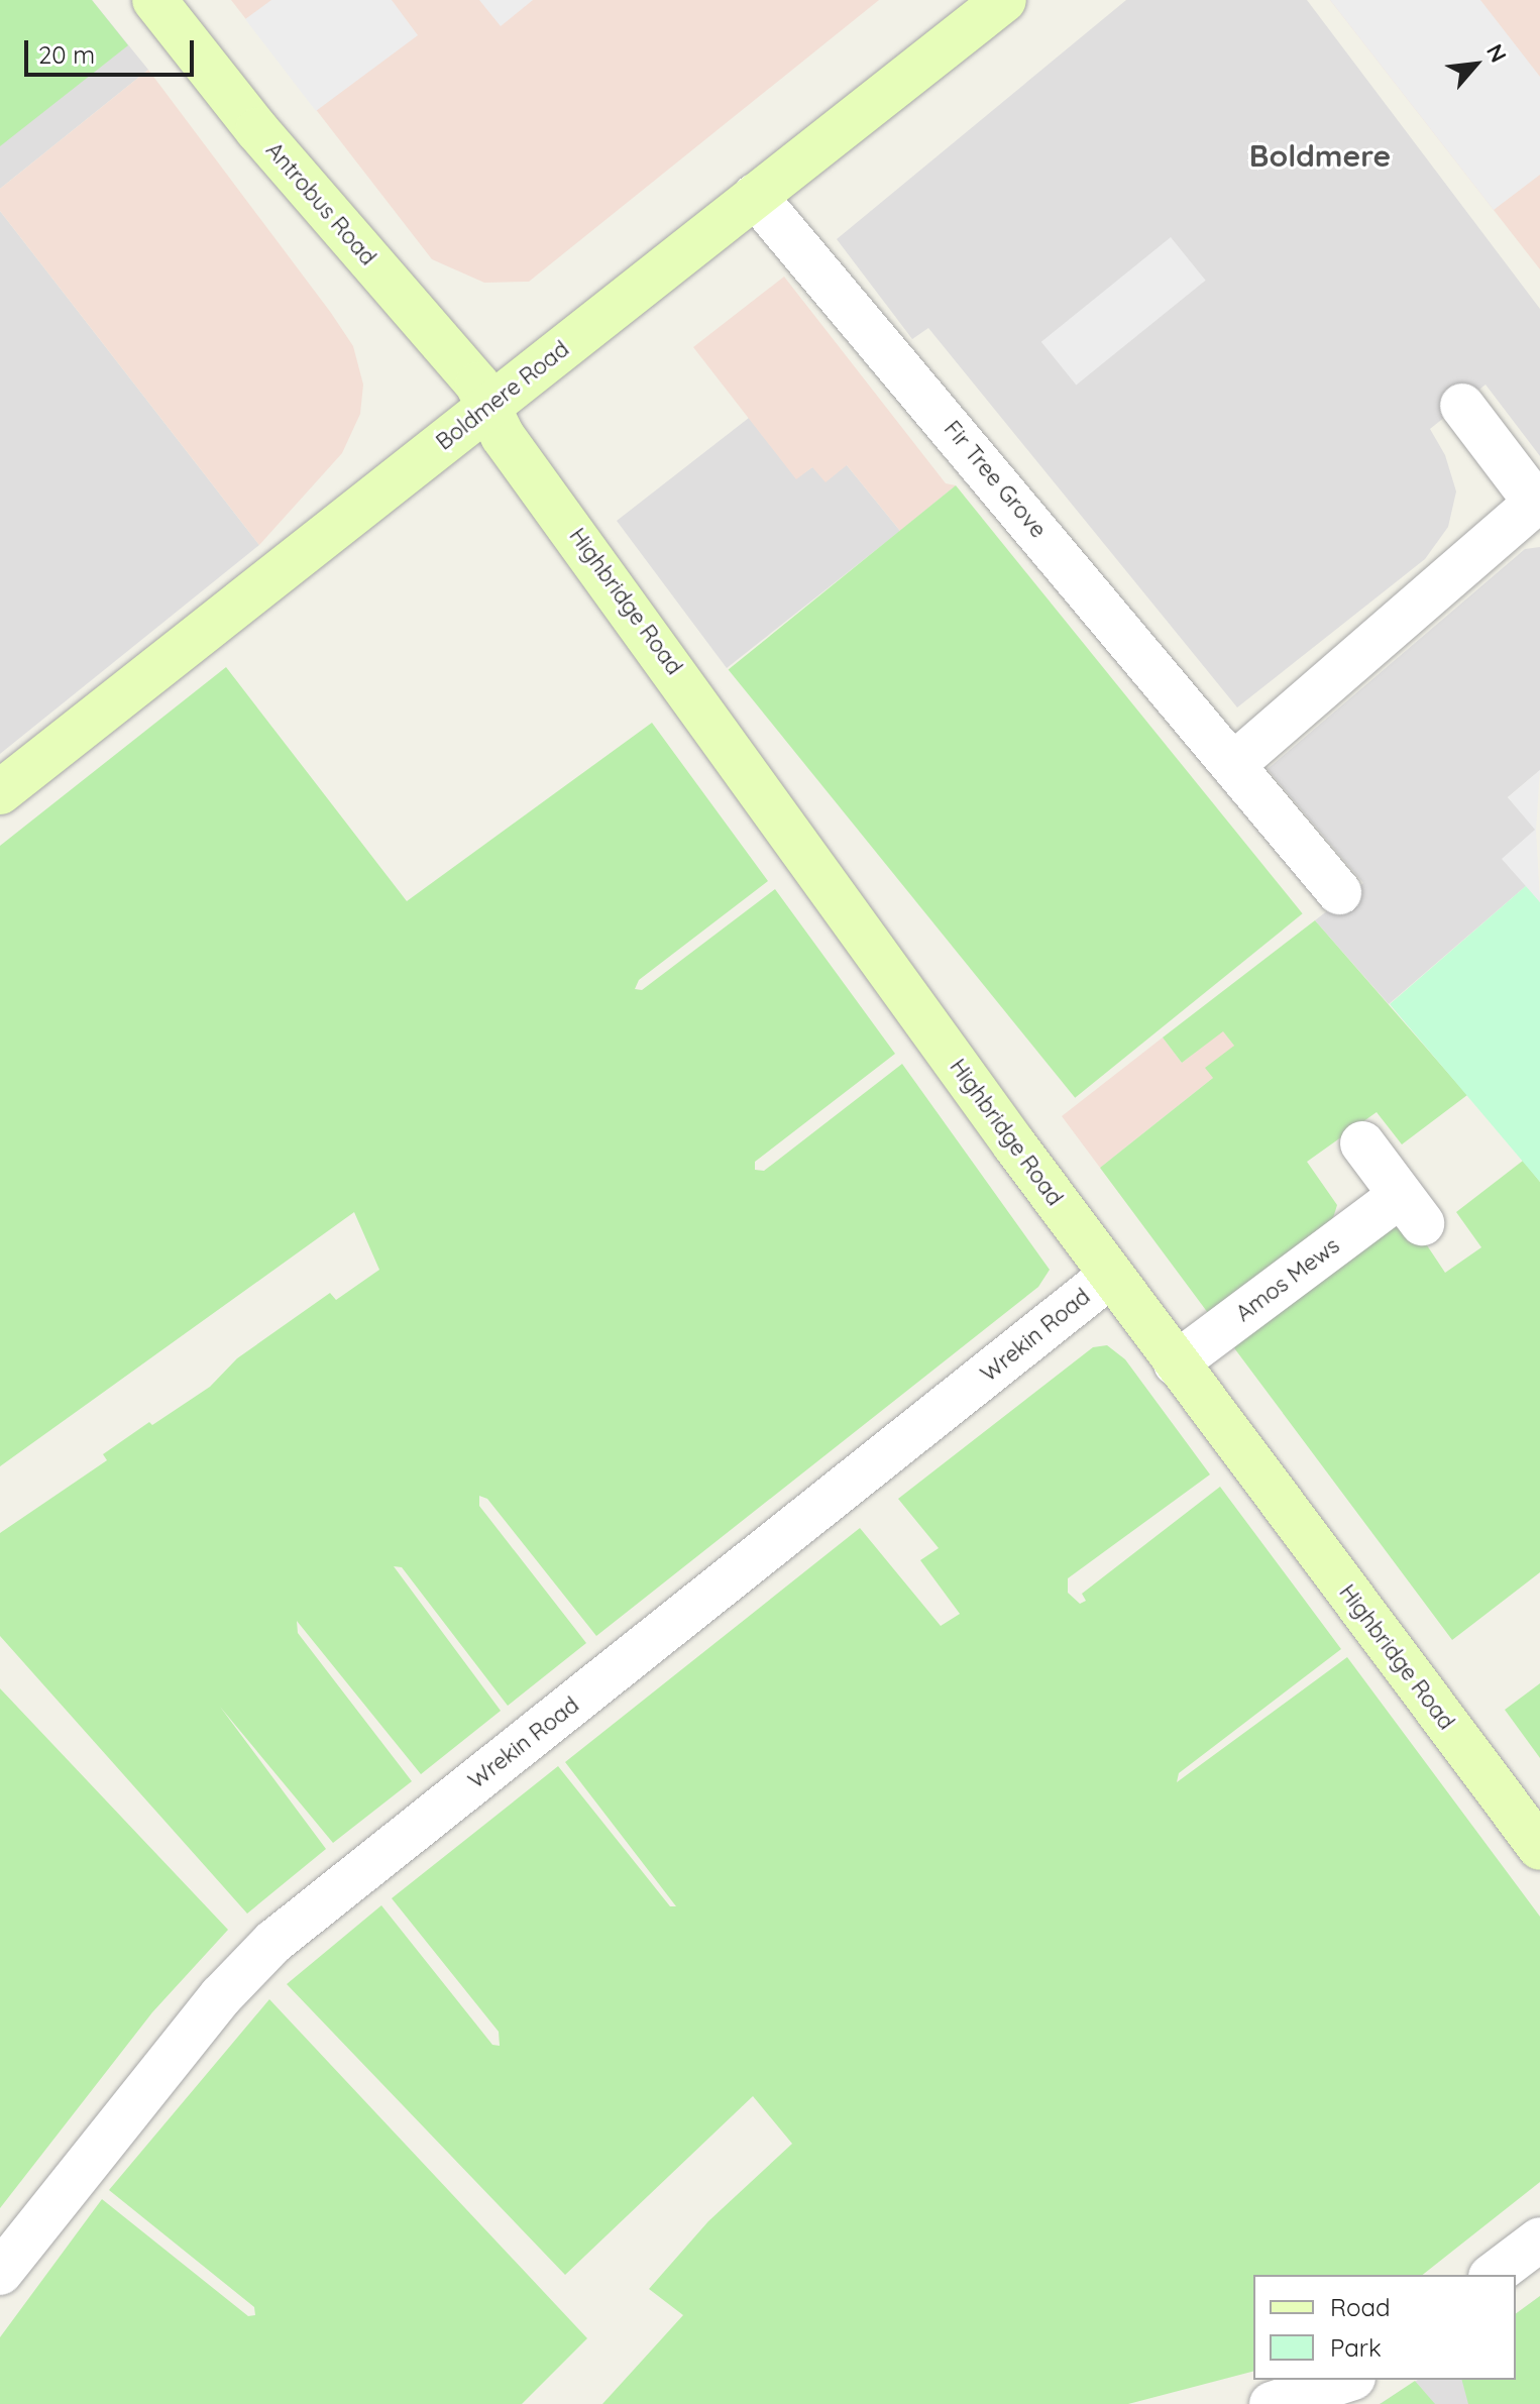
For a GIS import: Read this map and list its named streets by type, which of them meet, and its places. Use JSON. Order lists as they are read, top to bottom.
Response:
{
  "streets": {
    "street": [
      "Antrobus Road",
      "Boldmere Road",
      "Fir Tree Grove",
      "Highbridge Road",
      "Amos Mews",
      "Wrekin Road"
    ]
  },
  "crossings": [
    ["Antrobus Road", "Boldmere Road"],
    ["Antrobus Road", "Highbridge Road"],
    ["Boldmere Road", "Fir Tree Grove"],
    ["Boldmere Road", "Highbridge Road"],
    ["Highbridge Road", "Amos Mews"],
    ["Highbridge Road", "Wrekin Road"]
  ],
  "districts": ["Boldmere"],
  "legend": ["Road", "Park"],
  "scale_bar": "20 m",
  "north": "top right"
}
